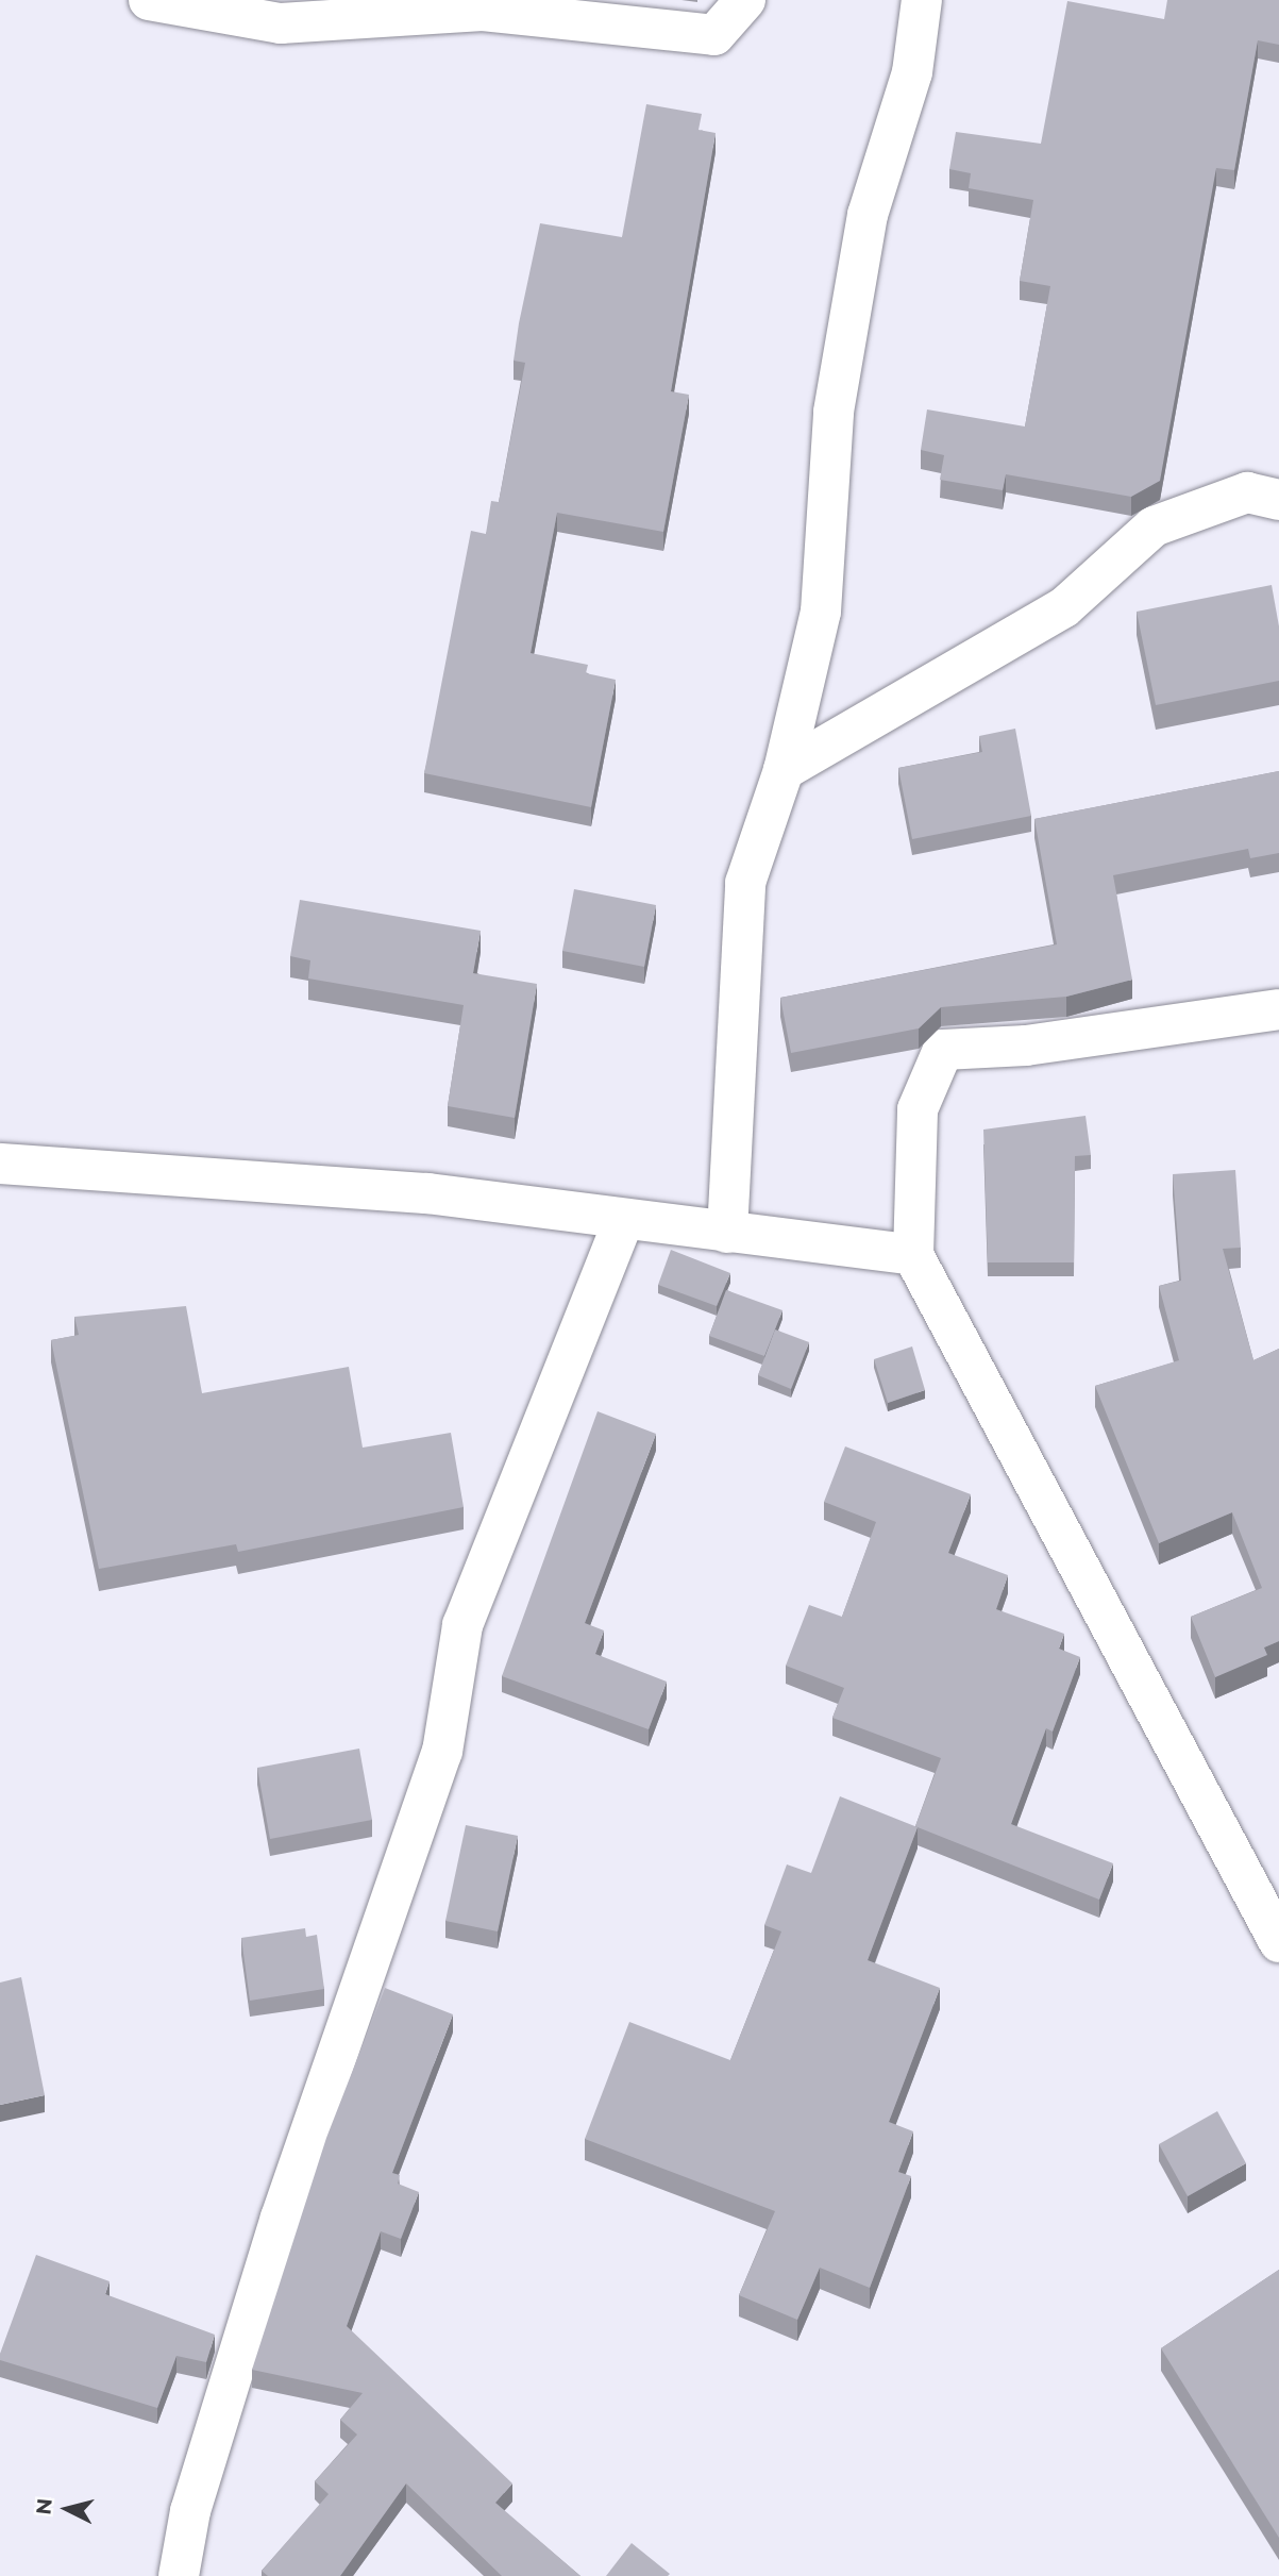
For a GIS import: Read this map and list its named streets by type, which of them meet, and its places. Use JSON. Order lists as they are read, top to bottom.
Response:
{
  "north": "left"
}
